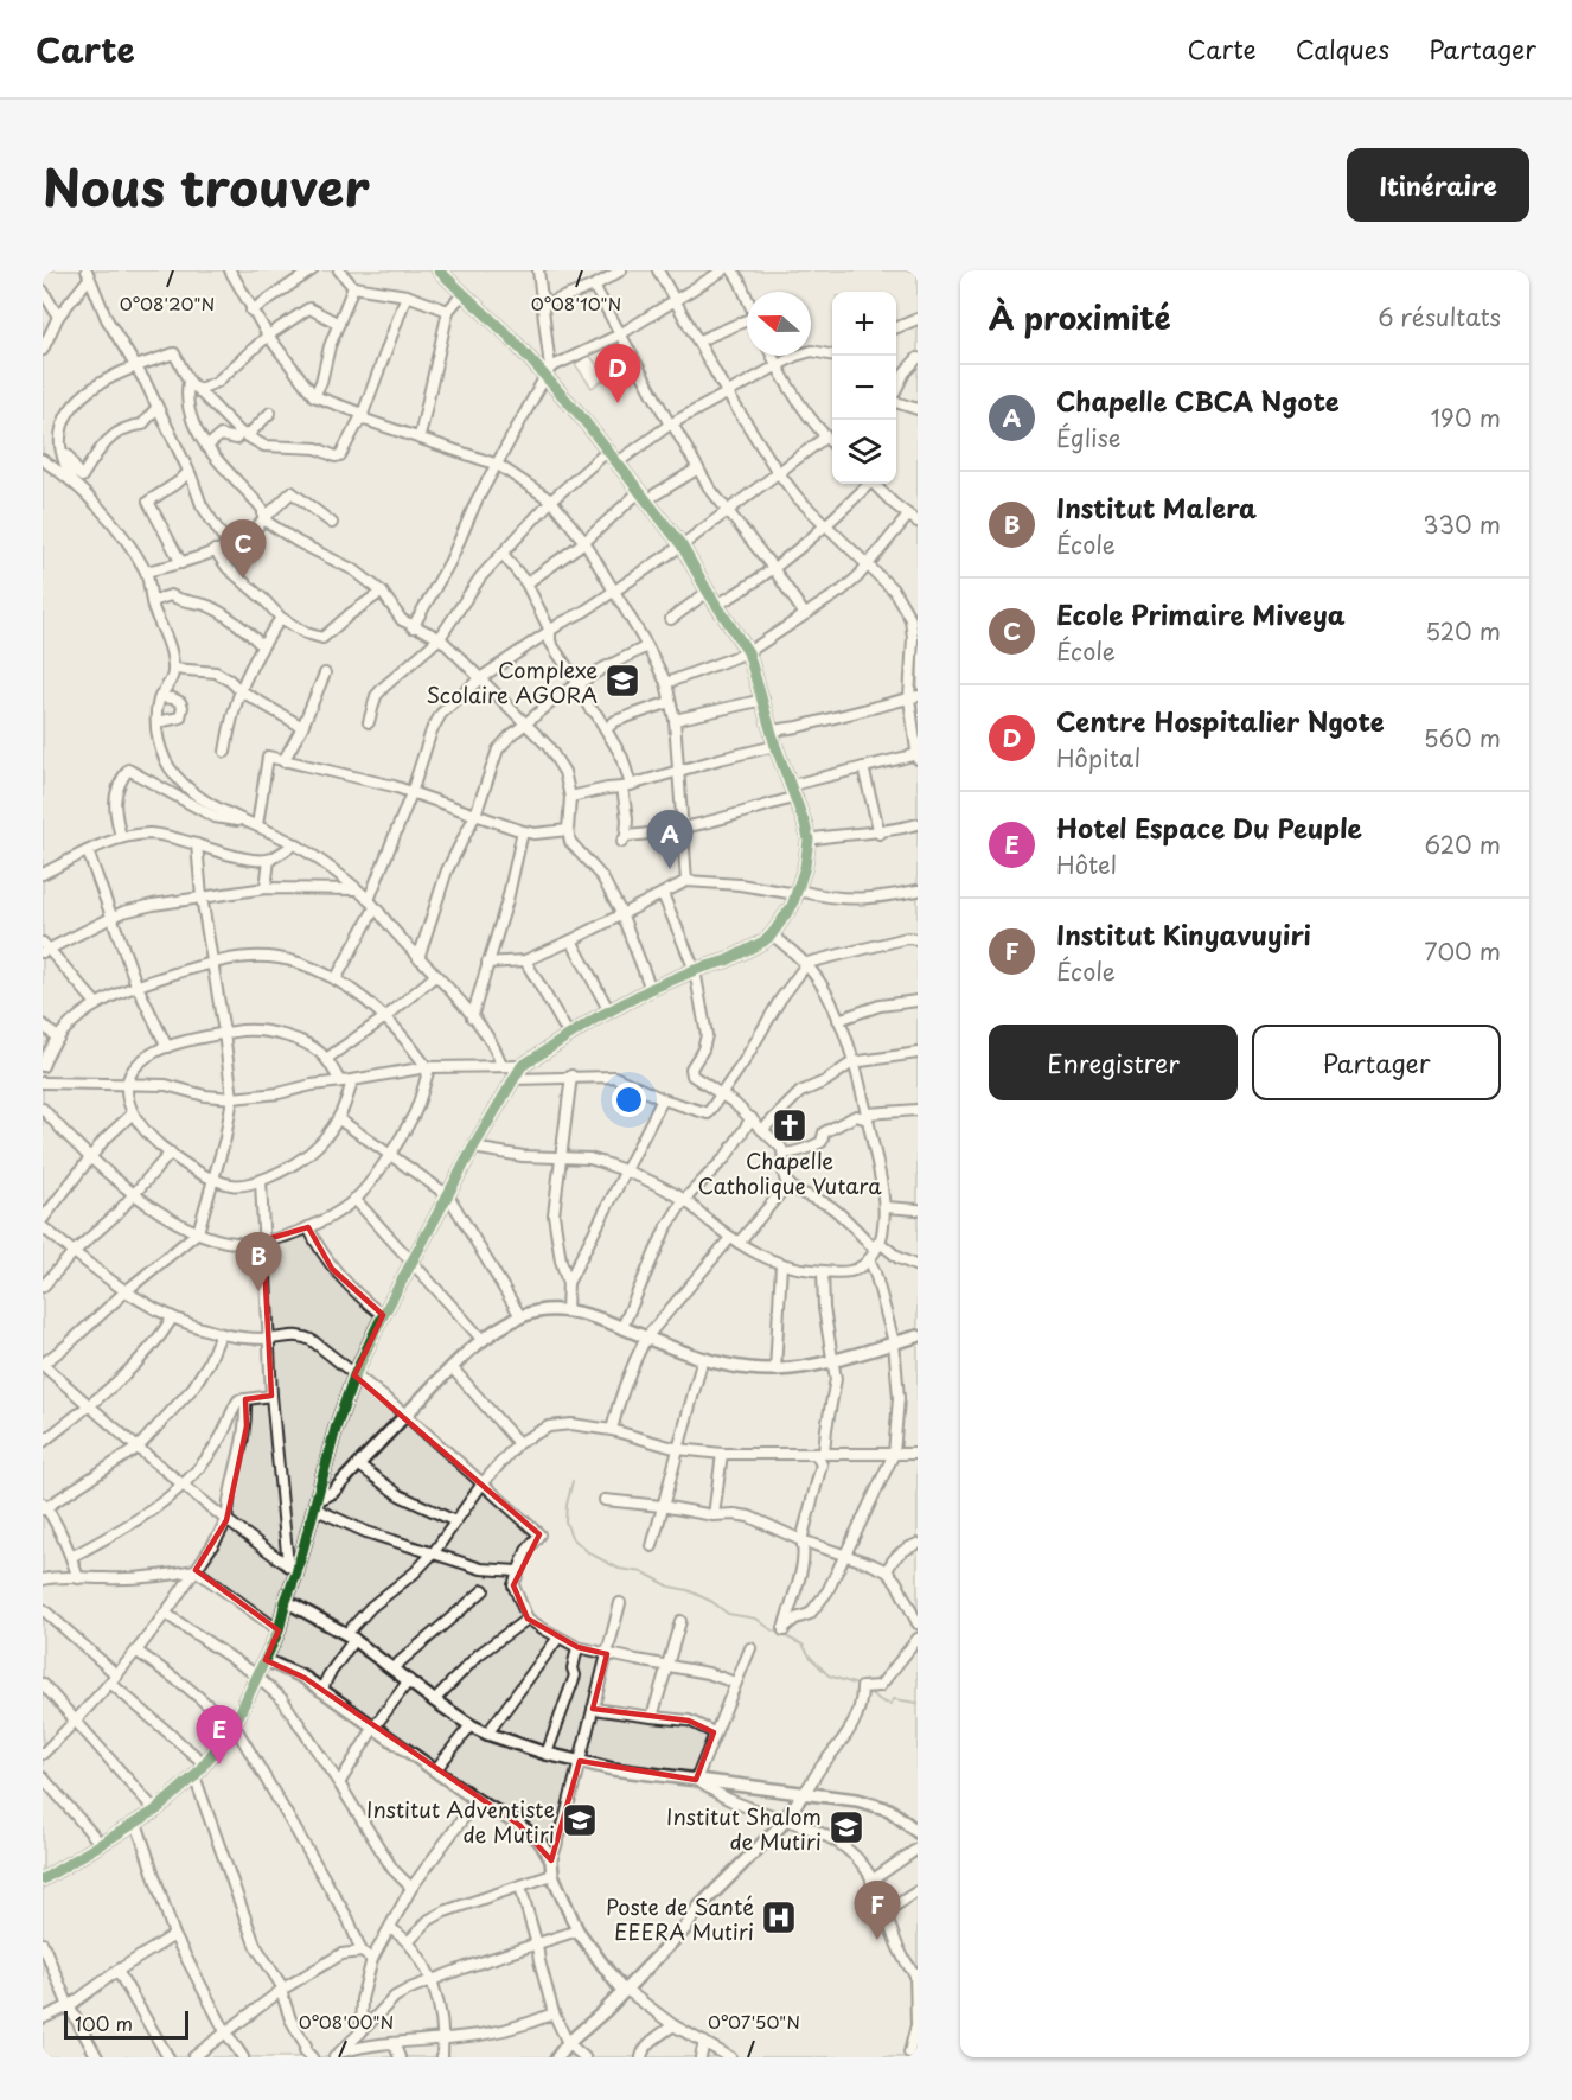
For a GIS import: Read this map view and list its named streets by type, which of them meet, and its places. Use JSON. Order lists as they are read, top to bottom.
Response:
{
  "places": {
    "school or university": ["Complexe Scolaire AGORA", "Institut Adventiste de Mutiri", "Institut Shalom de Mutiri"],
    "church": ["Chapelle Catholique Vutara"],
    "hospital": ["Poste de Santé EEERA Mutiri"]
  },
  "scale_bar": "100 m",
  "north": "left",
  "page": {
    "header": "Carte",
    "nav": ["Carte", "Calques", "Partager"],
    "title": "Nous trouver",
    "buttons": [
      "Itinéraire",
      ["Enregistrer", "Partager"]
    ],
    "heading": ["À proximité", "6 résultats"],
    "map_buttons": ["+", "−"],
    "pins": [
      "D",
      "C",
      "A",
      "B",
      "E",
      "F"
    ],
    "list": [
      {
        "mark": "A",
        "name": "Chapelle CBCA Ngote",
        "note": "Église",
        "value": "190 m"
      },
      {
        "mark": "B",
        "name": "Institut Malera",
        "note": "École",
        "value": "330 m"
      },
      {
        "mark": "C",
        "name": "Ecole Primaire Miveya",
        "note": "École",
        "value": "520 m"
      },
      {
        "mark": "D",
        "name": "Centre Hospitalier Ngote",
        "note": "Hôpital",
        "value": "560 m"
      },
      {
        "mark": "E",
        "name": "Hotel Espace Du Peuple",
        "note": "Hôtel",
        "value": "620 m"
      },
      {
        "mark": "F",
        "name": "Institut Kinyavuyiri",
        "note": "École",
        "value": "700 m"
      }
    ],
    "scale": "100 m"
  },
  "coordinates": [
    "0°08'20\"N",
    "0°08'10\"N",
    "0°08'00\"N",
    "0°07'50\"N"
  ]
}
